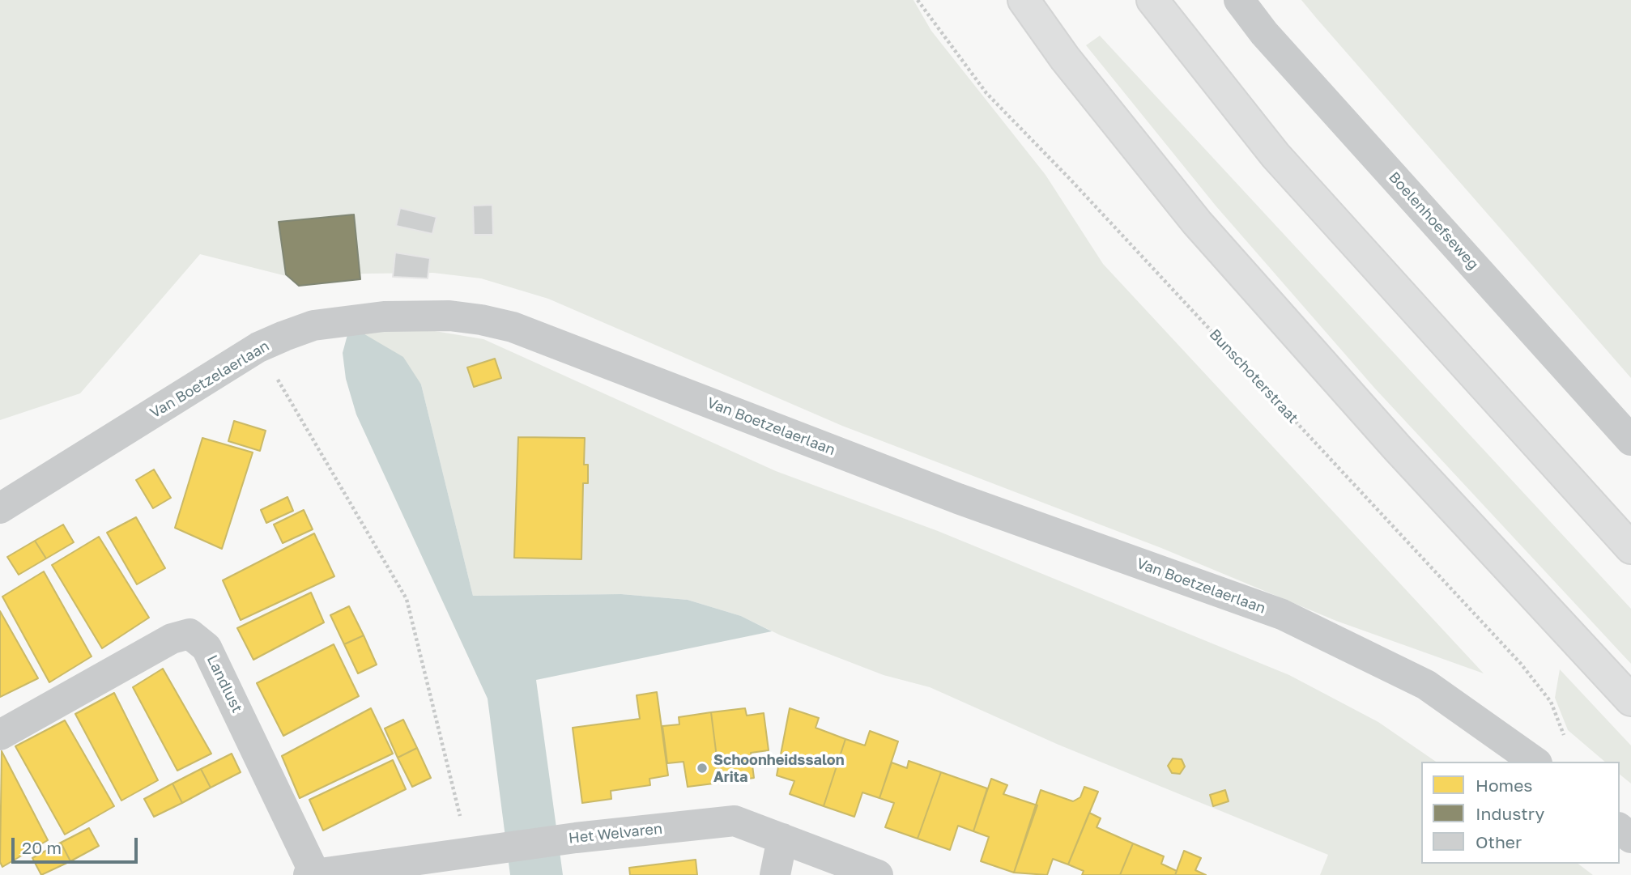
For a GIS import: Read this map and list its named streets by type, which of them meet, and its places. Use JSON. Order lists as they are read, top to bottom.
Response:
{
  "streets": {
    "street": [
      "Boelenhoefseweg",
      "Van Boetzelaerlaan",
      "Landlust",
      "Het Welvaren"
    ],
    "path": ["Bunschoterstraat"]
  },
  "crossings": [
    ["Landlust", "Het Welvaren"]
  ],
  "places": ["Schoonheidssalon Arita"],
  "legend": ["Homes", "Industry", "Other"],
  "scale_bar": "20 m"
}
